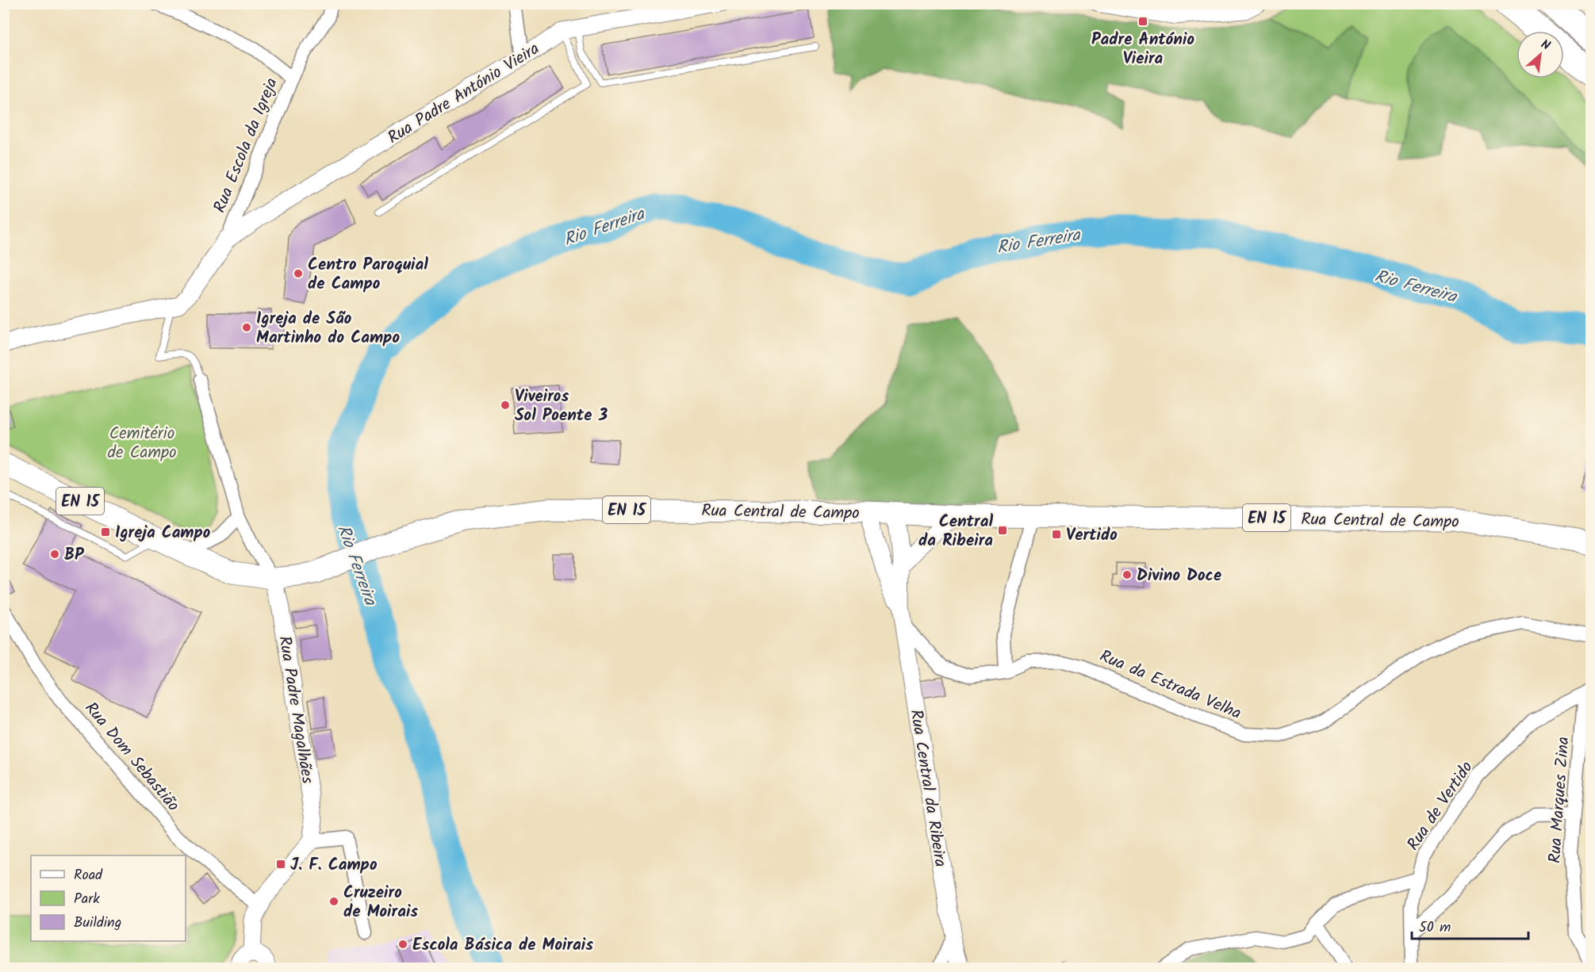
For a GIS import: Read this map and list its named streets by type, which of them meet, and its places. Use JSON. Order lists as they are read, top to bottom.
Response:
{
  "streets": {
    "main road": ["EN 15", "Rua Central de Campo"],
    "street": [
      "Rua Padre António Vieira",
      "Rua Escola da Igreja",
      "Rua da Estrada Velha",
      "Rua Padre Magalhães",
      "Rua Dom Sebastião",
      "Rua Central da Ribeira",
      "Rua Marques Zina",
      "Rua de Vertido"
    ]
  },
  "crossings": [
    ["Rua Padre António Vieira", "Rua Escola da Igreja"],
    ["Rua Central de Campo", "Rua Padre Magalhães"],
    ["Rua Central de Campo", "Rua Central da Ribeira"],
    ["Rua da Estrada Velha", "Rua Central da Ribeira"],
    ["Rua Marques Zina", "Rua de Vertido"]
  ],
  "water": ["Rio Ferreira"],
  "parks": ["Cemitério de Campo"],
  "places": {
    "transit": [
      "Padre António Vieira",
      "Central da Ribeira",
      "Igreja Campo",
      "Vertido",
      "J. F. Campo"
    ],
    "other": [
      "Centro Paroquial de Campo",
      "Igreja de São Martinho do Campo",
      "Viveiros Sol Poente 3",
      "BP",
      "Divino Doce",
      "Cruzeiro de Moirais",
      "Escola Básica de Moirais"
    ]
  },
  "legend": ["Road", "Park", "Building"],
  "scale_bar": "50 m",
  "north": "top right"
}
